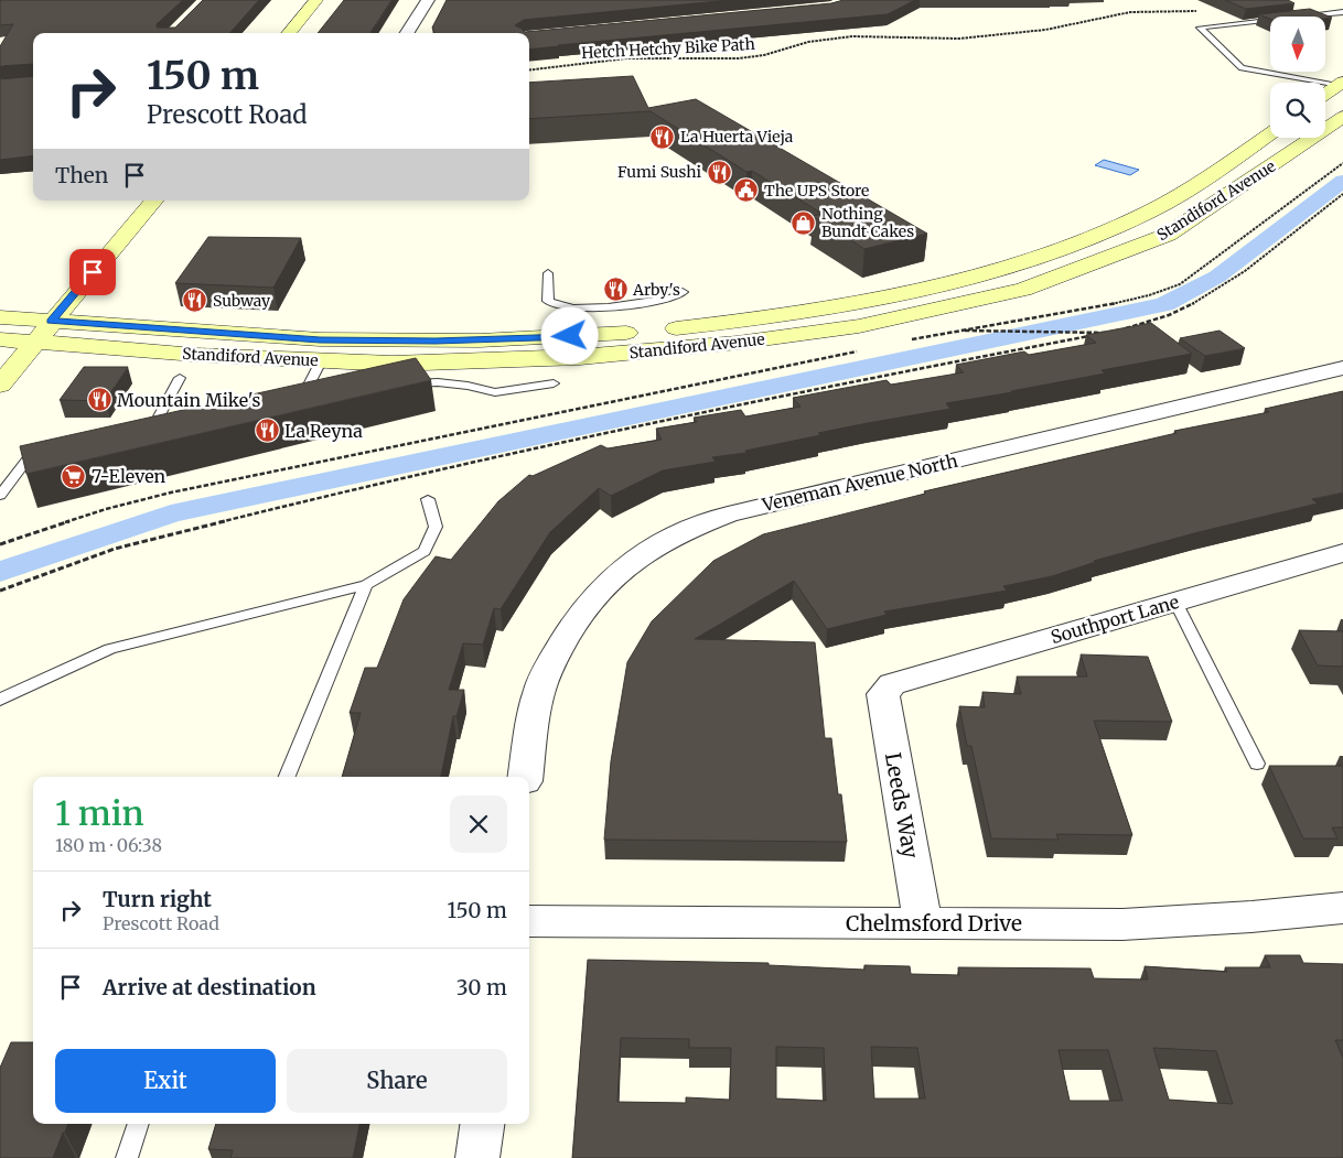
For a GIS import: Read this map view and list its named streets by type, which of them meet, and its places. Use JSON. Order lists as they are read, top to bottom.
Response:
{
  "streets": {
    "main road": ["Standiford Avenue"],
    "street": [
      "Veneman Avenue North",
      "Southport Lane",
      "Leeds Way",
      "Chelmsford Drive"
    ],
    "path": ["Hetch Hetchy Bike Path"]
  },
  "crossings": [
    ["Southport Lane", "Leeds Way"],
    ["Leeds Way", "Chelmsford Drive"]
  ],
  "places": {
    "restaurant": [
      "La Huerta Vieja",
      "Fumi Sushi",
      "Arby's",
      "Subway",
      "Mountain Mike's",
      "La Reyna"
    ],
    "public building": ["The UPS Store"],
    "shop": ["Nothing Bundt Cakes"],
    "supermarket": ["7-Eleven"]
  },
  "north": "bottom",
  "page": {
    "turn": ["150 m", "Prescott Road"],
    "then": "Then",
    "heading": ["1 min", "180 m · 06:38"],
    "list": [
      {
        "name": "Turn right",
        "note": "Prescott Road",
        "value": "150 m"
      },
      {
        "name": "Arrive at destination",
        "value": "30 m"
      }
    ],
    "buttons": ["Exit", "Share"]
  }
}
